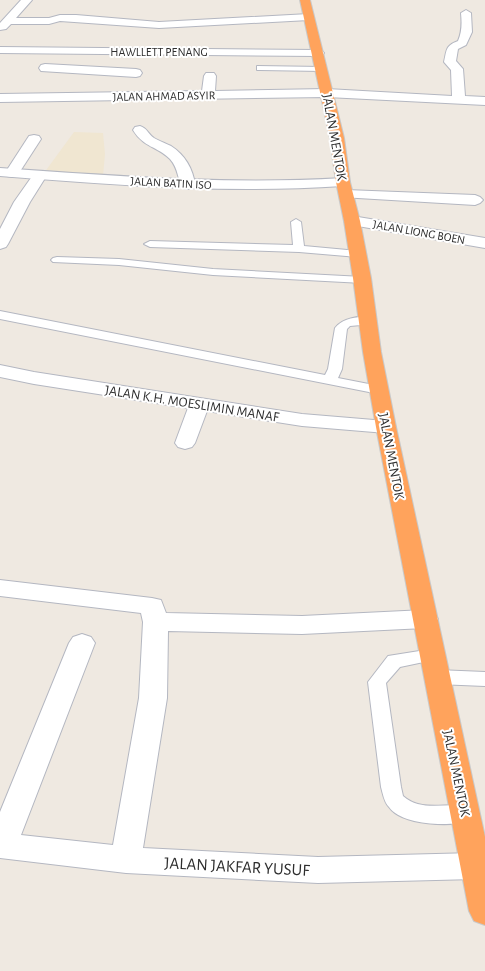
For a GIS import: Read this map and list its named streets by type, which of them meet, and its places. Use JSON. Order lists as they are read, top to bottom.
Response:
{
  "streets": {
    "highway": ["JALAN MENTOK"],
    "street": [
      "HAWLLETT PENANG",
      "JALAN AHMAD ASYIR",
      "JALAN BATIN ISO",
      "JALAN LIONG BOEN",
      "JALAN K.H. MOESLIMIN MANAF",
      "JALAN JAKFAR YUSUF"
    ]
  },
  "crossings": [
    ["HAWLLETT PENANG", "JALAN MENTOK"],
    ["JALAN AHMAD ASYIR", "JALAN MENTOK"],
    ["JALAN MENTOK", "JALAN BATIN ISO"],
    ["JALAN MENTOK", "JALAN LIONG BOEN"],
    ["JALAN MENTOK", "JALAN K.H. MOESLIMIN MANAF"],
    ["JALAN MENTOK", "JALAN JAKFAR YUSUF"]
  ]
}
